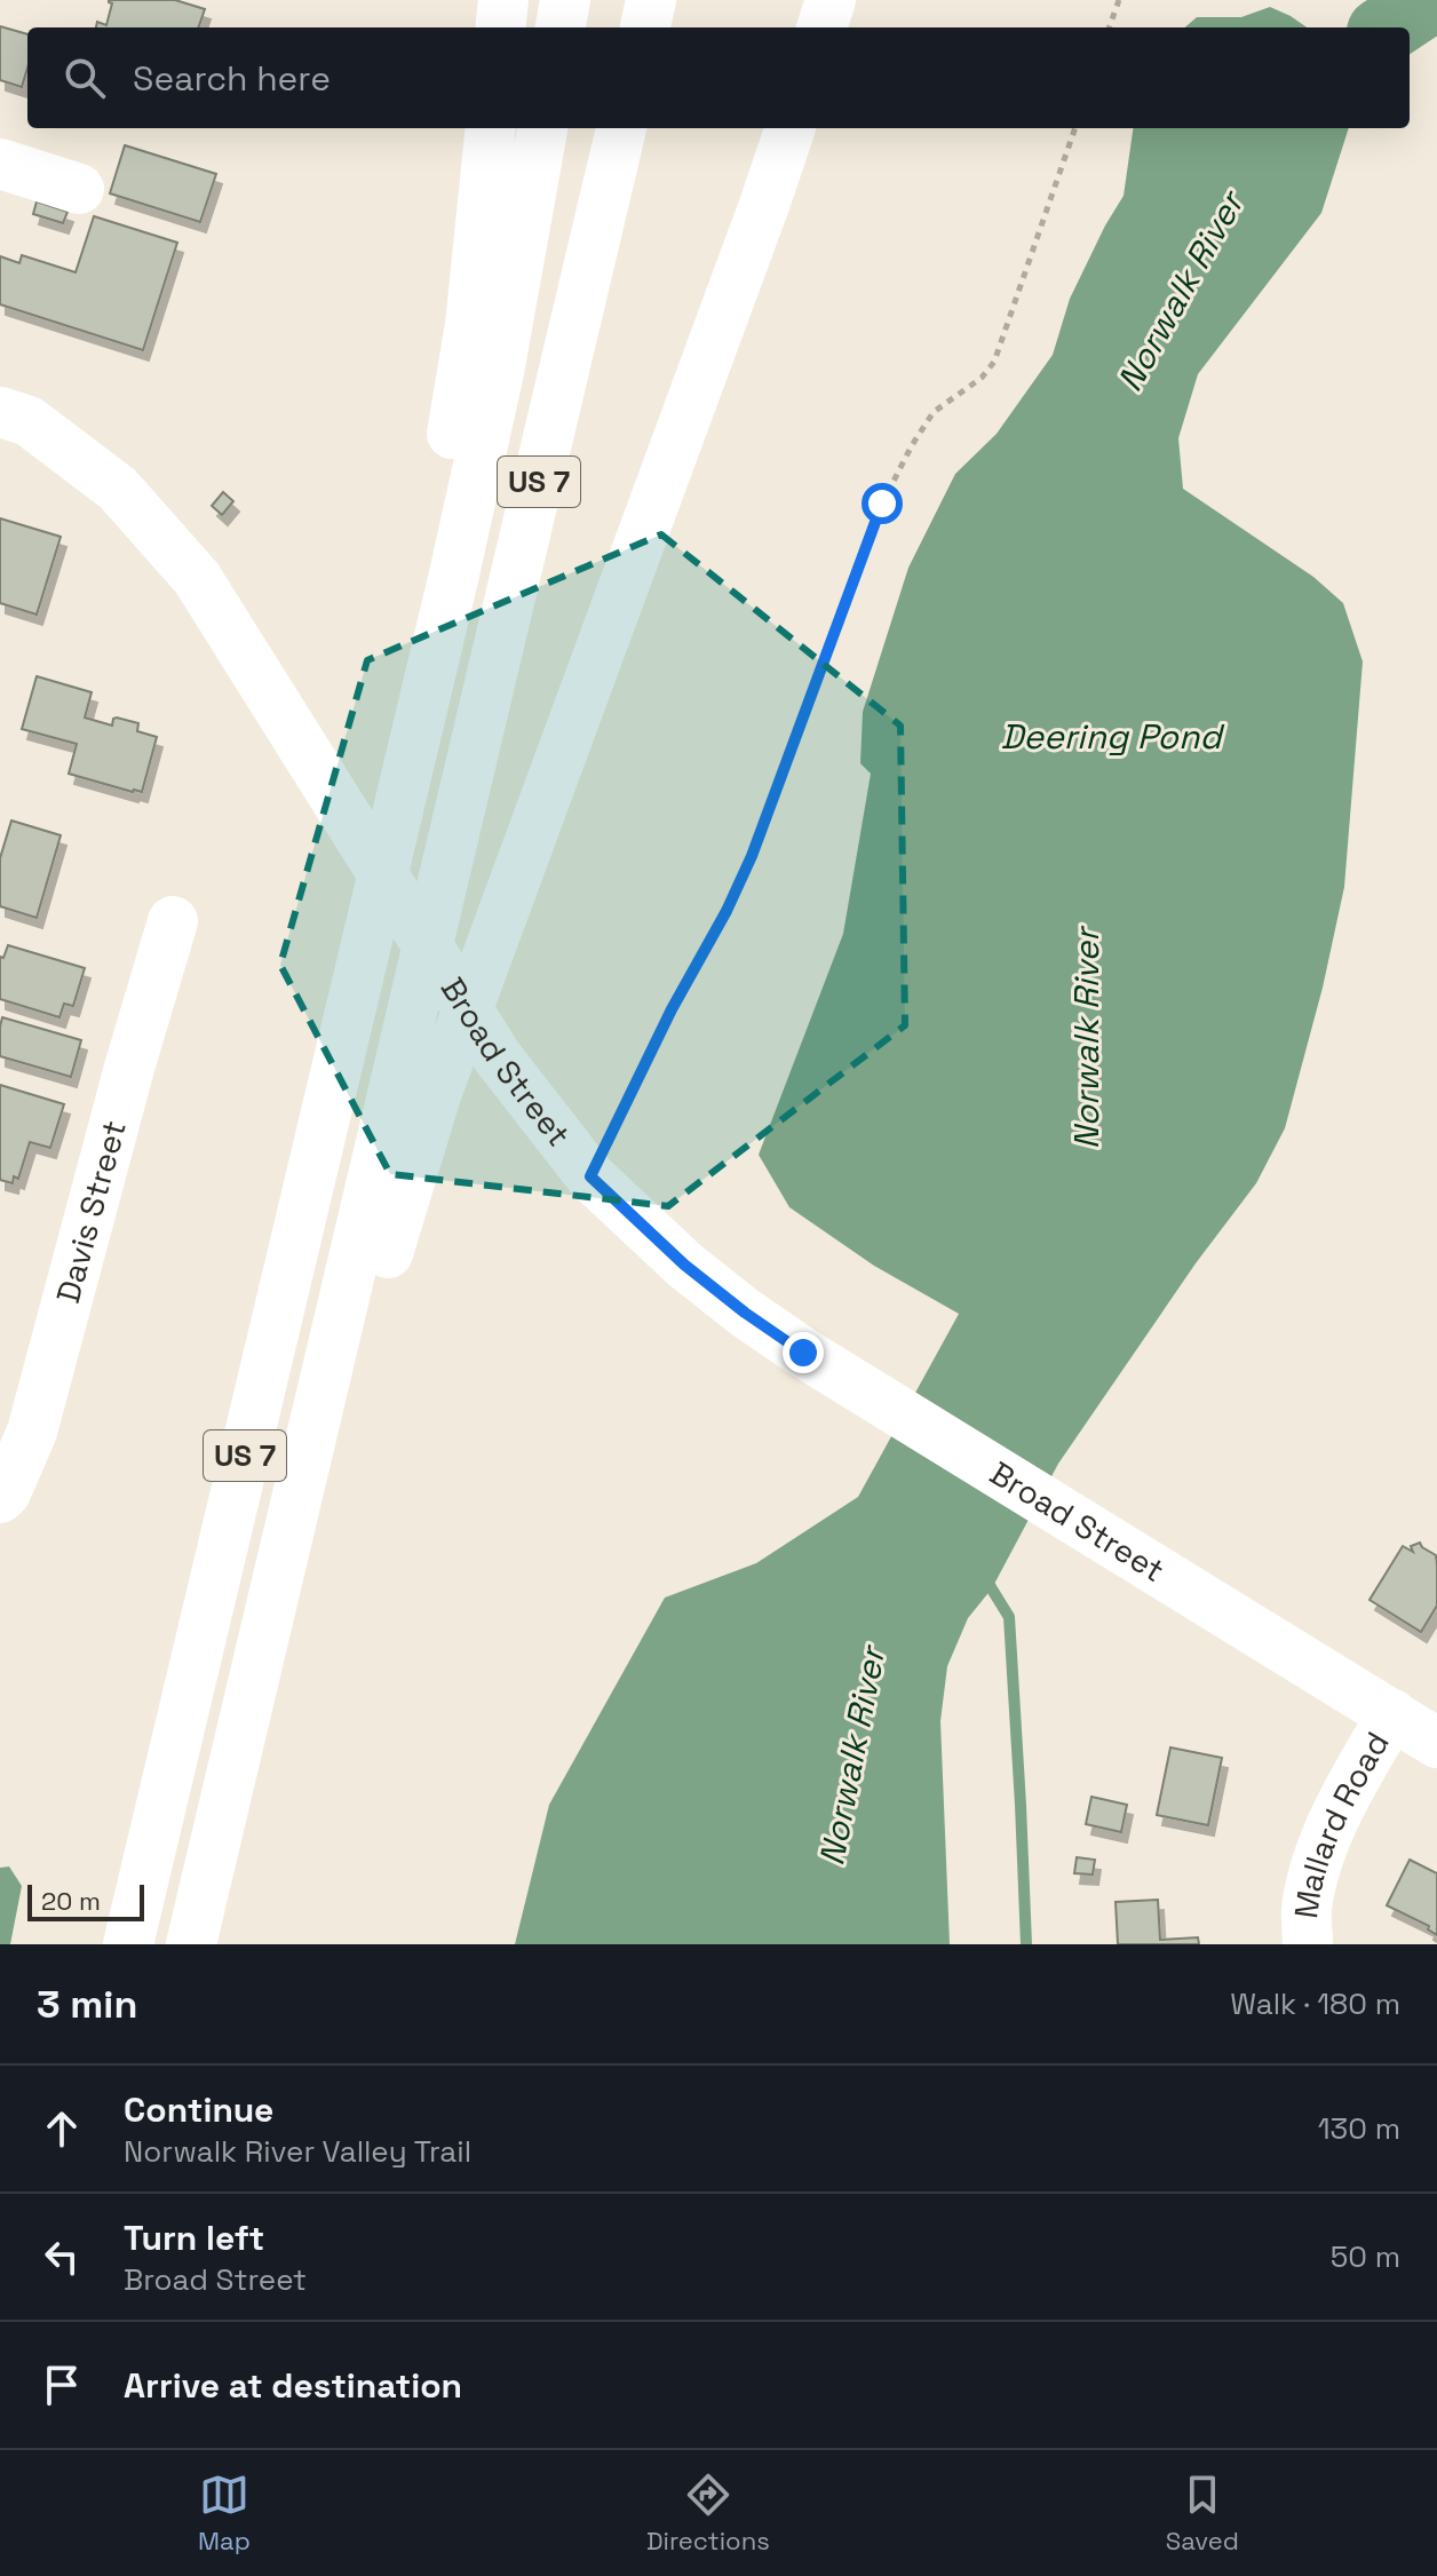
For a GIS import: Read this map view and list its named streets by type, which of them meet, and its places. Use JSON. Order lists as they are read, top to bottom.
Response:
{
  "streets": {
    "main road": [
      "US 7",
      "Broad Street",
      "Davis Street",
      "Mallard Road"
    ]
  },
  "crossings": [
    ["Broad Street", "Mallard Road"]
  ],
  "water": ["Norwalk River", "Deering Pond"],
  "scale_bar": "20 m",
  "page": {
    "search": "Search here",
    "scale": "20 m",
    "heading": ["3 min", "Walk · 180 m"],
    "list": [
      ["Continue", "Norwalk River Valley Trail", "130 m"],
      ["Turn left", "Broad Street", "50 m"],
      "Arrive at destination"
    ],
    "nav": ["Map", "Directions", "Saved"]
  }
}
